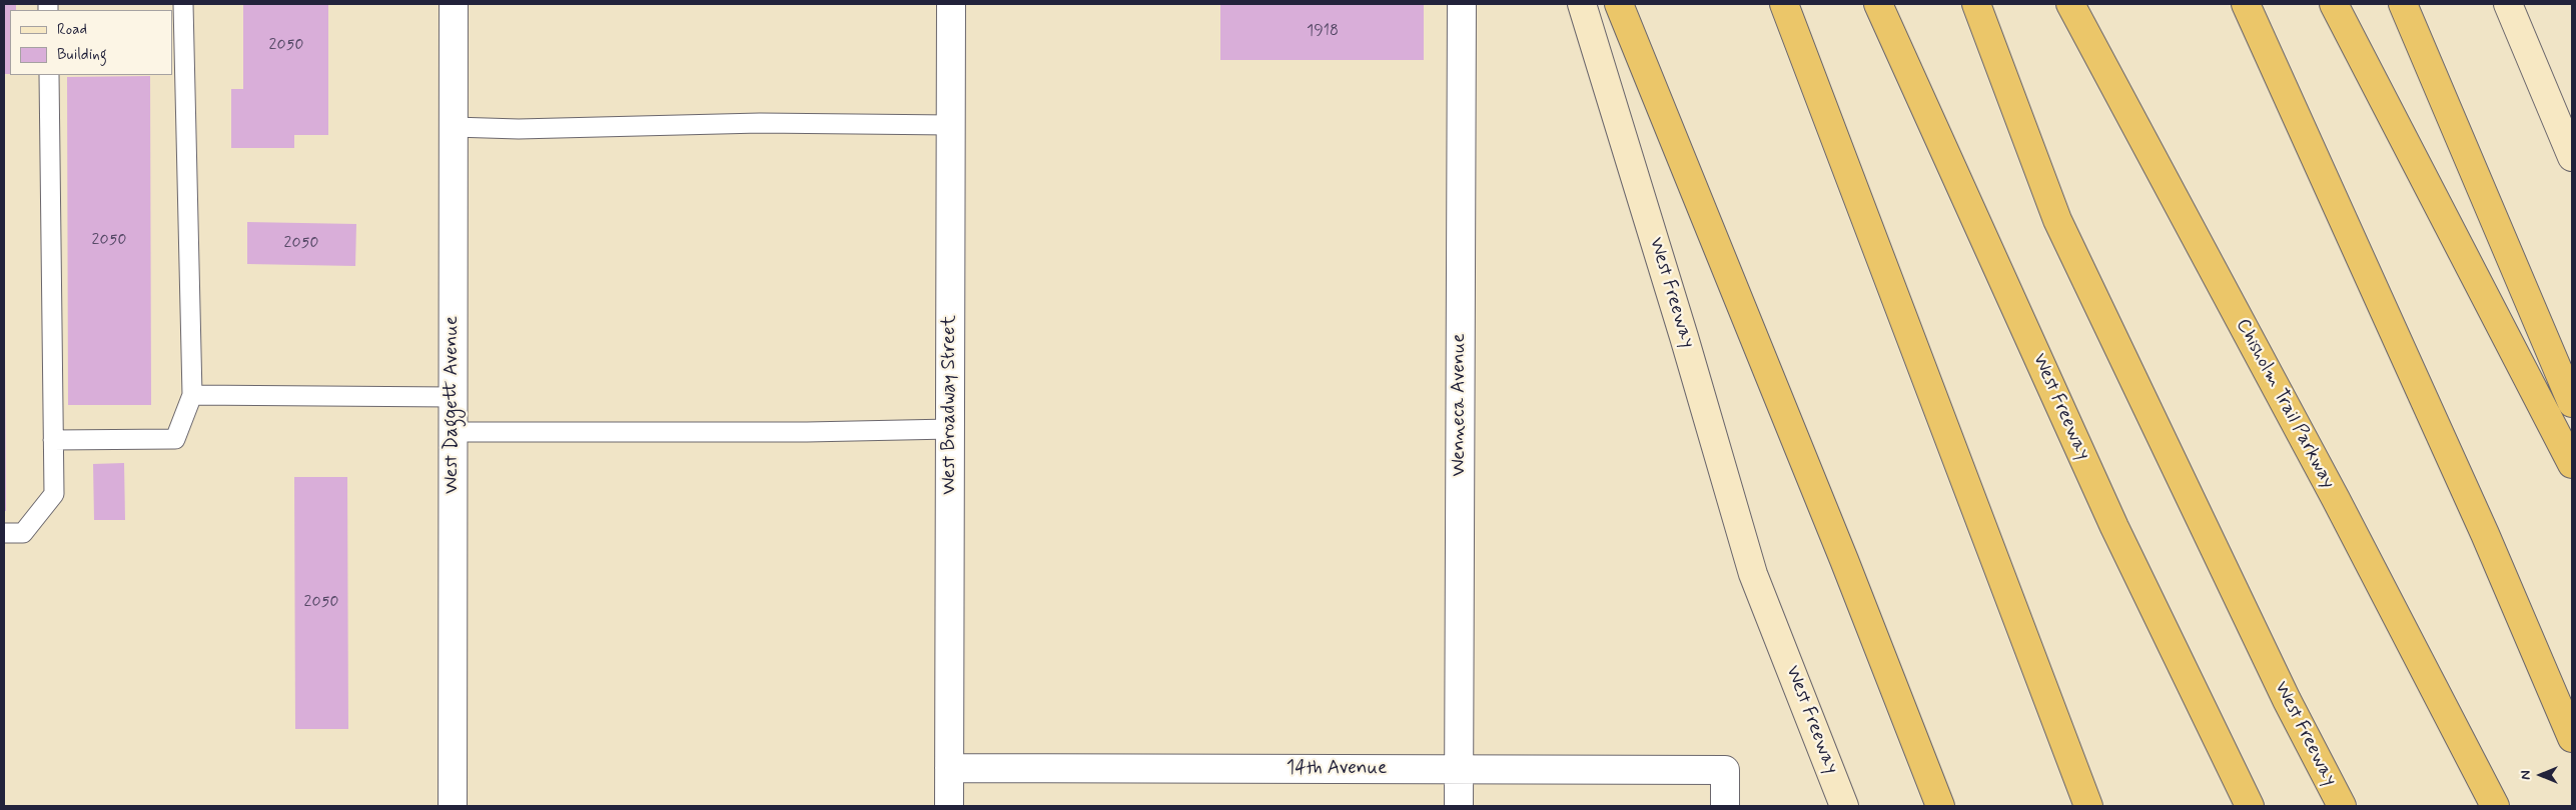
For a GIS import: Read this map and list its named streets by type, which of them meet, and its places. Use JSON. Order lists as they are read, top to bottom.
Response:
{
  "streets": {
    "highway": ["West Freeway", "Chisholm Trail Parkway"],
    "street": [
      "West Daggett Avenue",
      "West Broadway Street",
      "Wenneca Avenue",
      "14th Avenue"
    ]
  },
  "crossings": [
    ["West Broadway Street", "14th Avenue"],
    ["Wenneca Avenue", "14th Avenue"]
  ],
  "house_numbers": [
    "1918",
    "2050",
    "2050",
    "2050",
    "2050"
  ],
  "legend": ["Road", "Building"],
  "north": "left"
}
